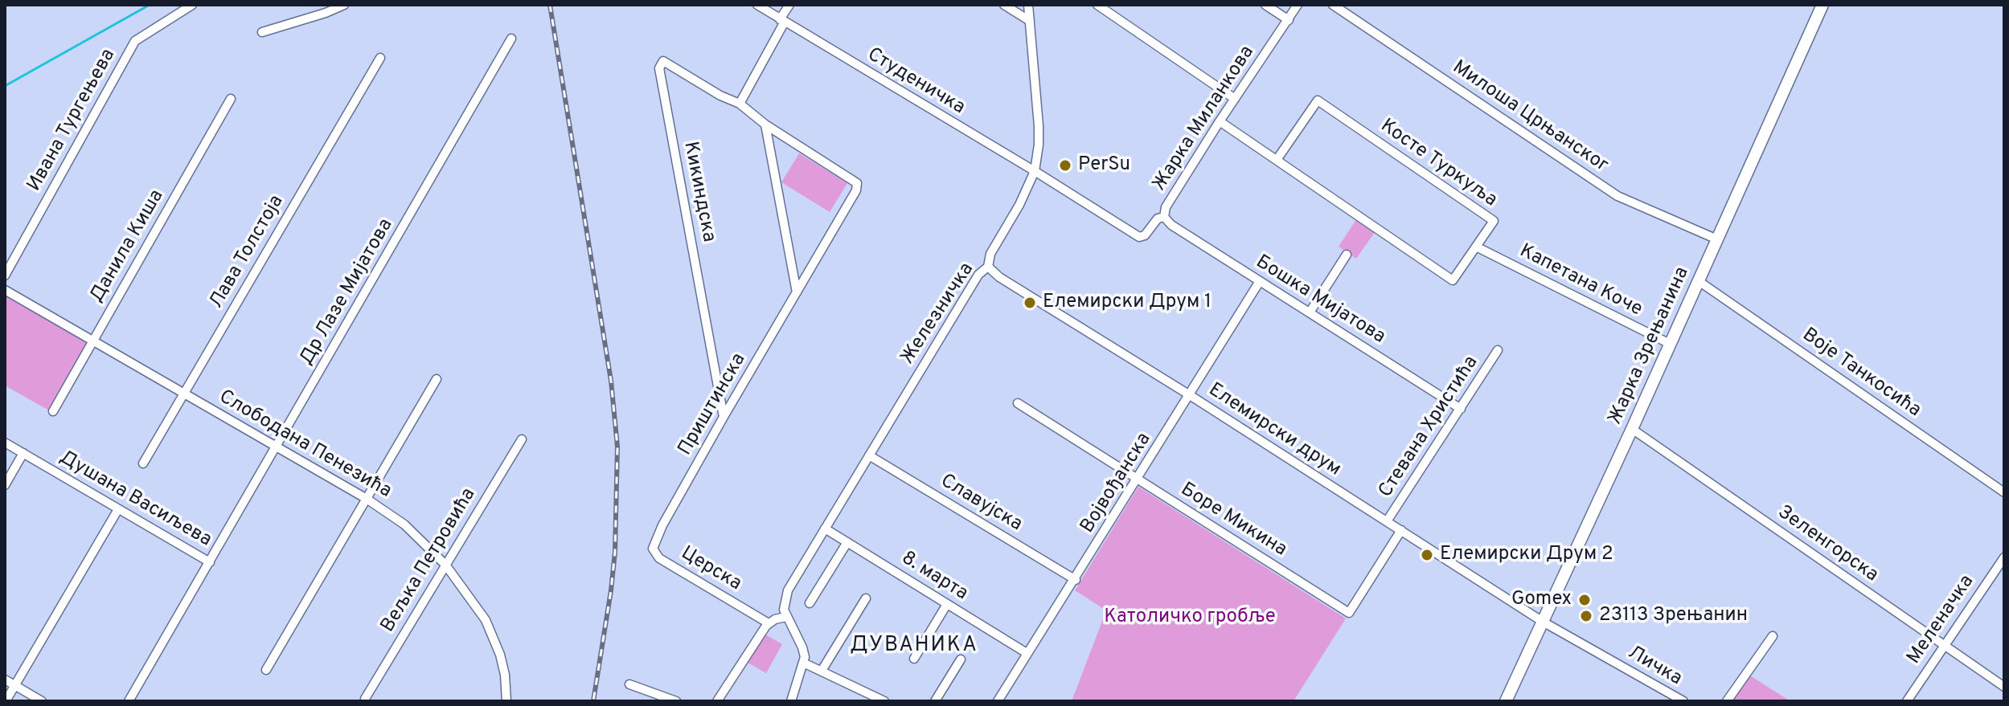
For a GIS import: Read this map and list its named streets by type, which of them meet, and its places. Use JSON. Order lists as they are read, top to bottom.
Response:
{
  "streets": {
    "main road": ["Жарка Зрењанина"],
    "street": [
      "Студеничка",
      "Милоша Црњанског",
      "Жарка Миланкова",
      "Ивана Тургењева",
      "Косте Туркуља",
      "Кикиндска",
      "Данила Киша",
      "Лава Толстоја",
      "Капетана Коче",
      "Др Лазе Мијатова",
      "Бошка Мијатова",
      "Железничка",
      "Воје Танкосића",
      "Приштинска",
      "Стевана Христића",
      "Елемирски друм",
      "Слободана Пенезића",
      "Војвођанска",
      "Душана Васиљева",
      "Славујска",
      "Боре Микина",
      "Зеленгорска",
      "Вељка Петровића",
      "Церска",
      "8. марта",
      "Меленачка",
      "Личка"
    ]
  },
  "crossings": [
    ["Студеничка", "Жарка Миланкова"],
    ["Студеничка", "Железничка"],
    ["Милоша Црњанског", "Жарка Зрењанина"],
    ["Жарка Миланкова", "Косте Туркуља"],
    ["Жарка Миланкова", "Бошка Мијатова"],
    ["Жарка Миланкова", "Железничка"],
    ["Косте Туркуља", "Капетана Коче"],
    ["Кикиндска", "Приштинска"],
    ["Данила Киша", "Слободана Пенезића"],
    ["Лава Толстоја", "Слободана Пенезића"],
    ["Капетана Коче", "Жарка Зрењанина"],
    ["Др Лазе Мијатова", "Слободана Пенезића"],
    ["Др Лазе Мијатова", "Душана Васиљева"],
    ["Бошка Мијатова", "Стевана Христића"],
    ["Бошка Мијатова", "Војвођанска"],
    ["Железничка", "Елемирски друм"],
    ["Железничка", "Славујска"],
    ["Железничка", "8. марта"],
    ["Жарка Зрењанина", "Воје Танкосића"],
    ["Жарка Зрењанина", "Елемирски друм"],
    ["Жарка Зрењанина", "Зеленгорска"],
    ["Жарка Зрењанина", "Личка"],
    ["Приштинска", "Церска"],
    ["Стевана Христића", "Елемирски друм"],
    ["Елемирски друм", "Војвођанска"],
    ["Елемирски друм", "Боре Микина"],
    ["Елемирски друм", "Личка"],
    ["Слободана Пенезића", "Вељка Петровића"],
    ["Војвођанска", "Славујска"],
    ["Војвођанска", "Боре Микина"],
    ["Војвођанска", "8. марта"],
    ["Зеленгорска", "Меленачка"]
  ],
  "districts": ["ДУВАНИКА"],
  "parks": ["Католичко гробље"],
  "places": [
    "PerSu",
    "Елемирски Друм 1",
    "Елемирски Друм 2",
    "Gomex",
    "23113 Зрењанин"
  ]
}
